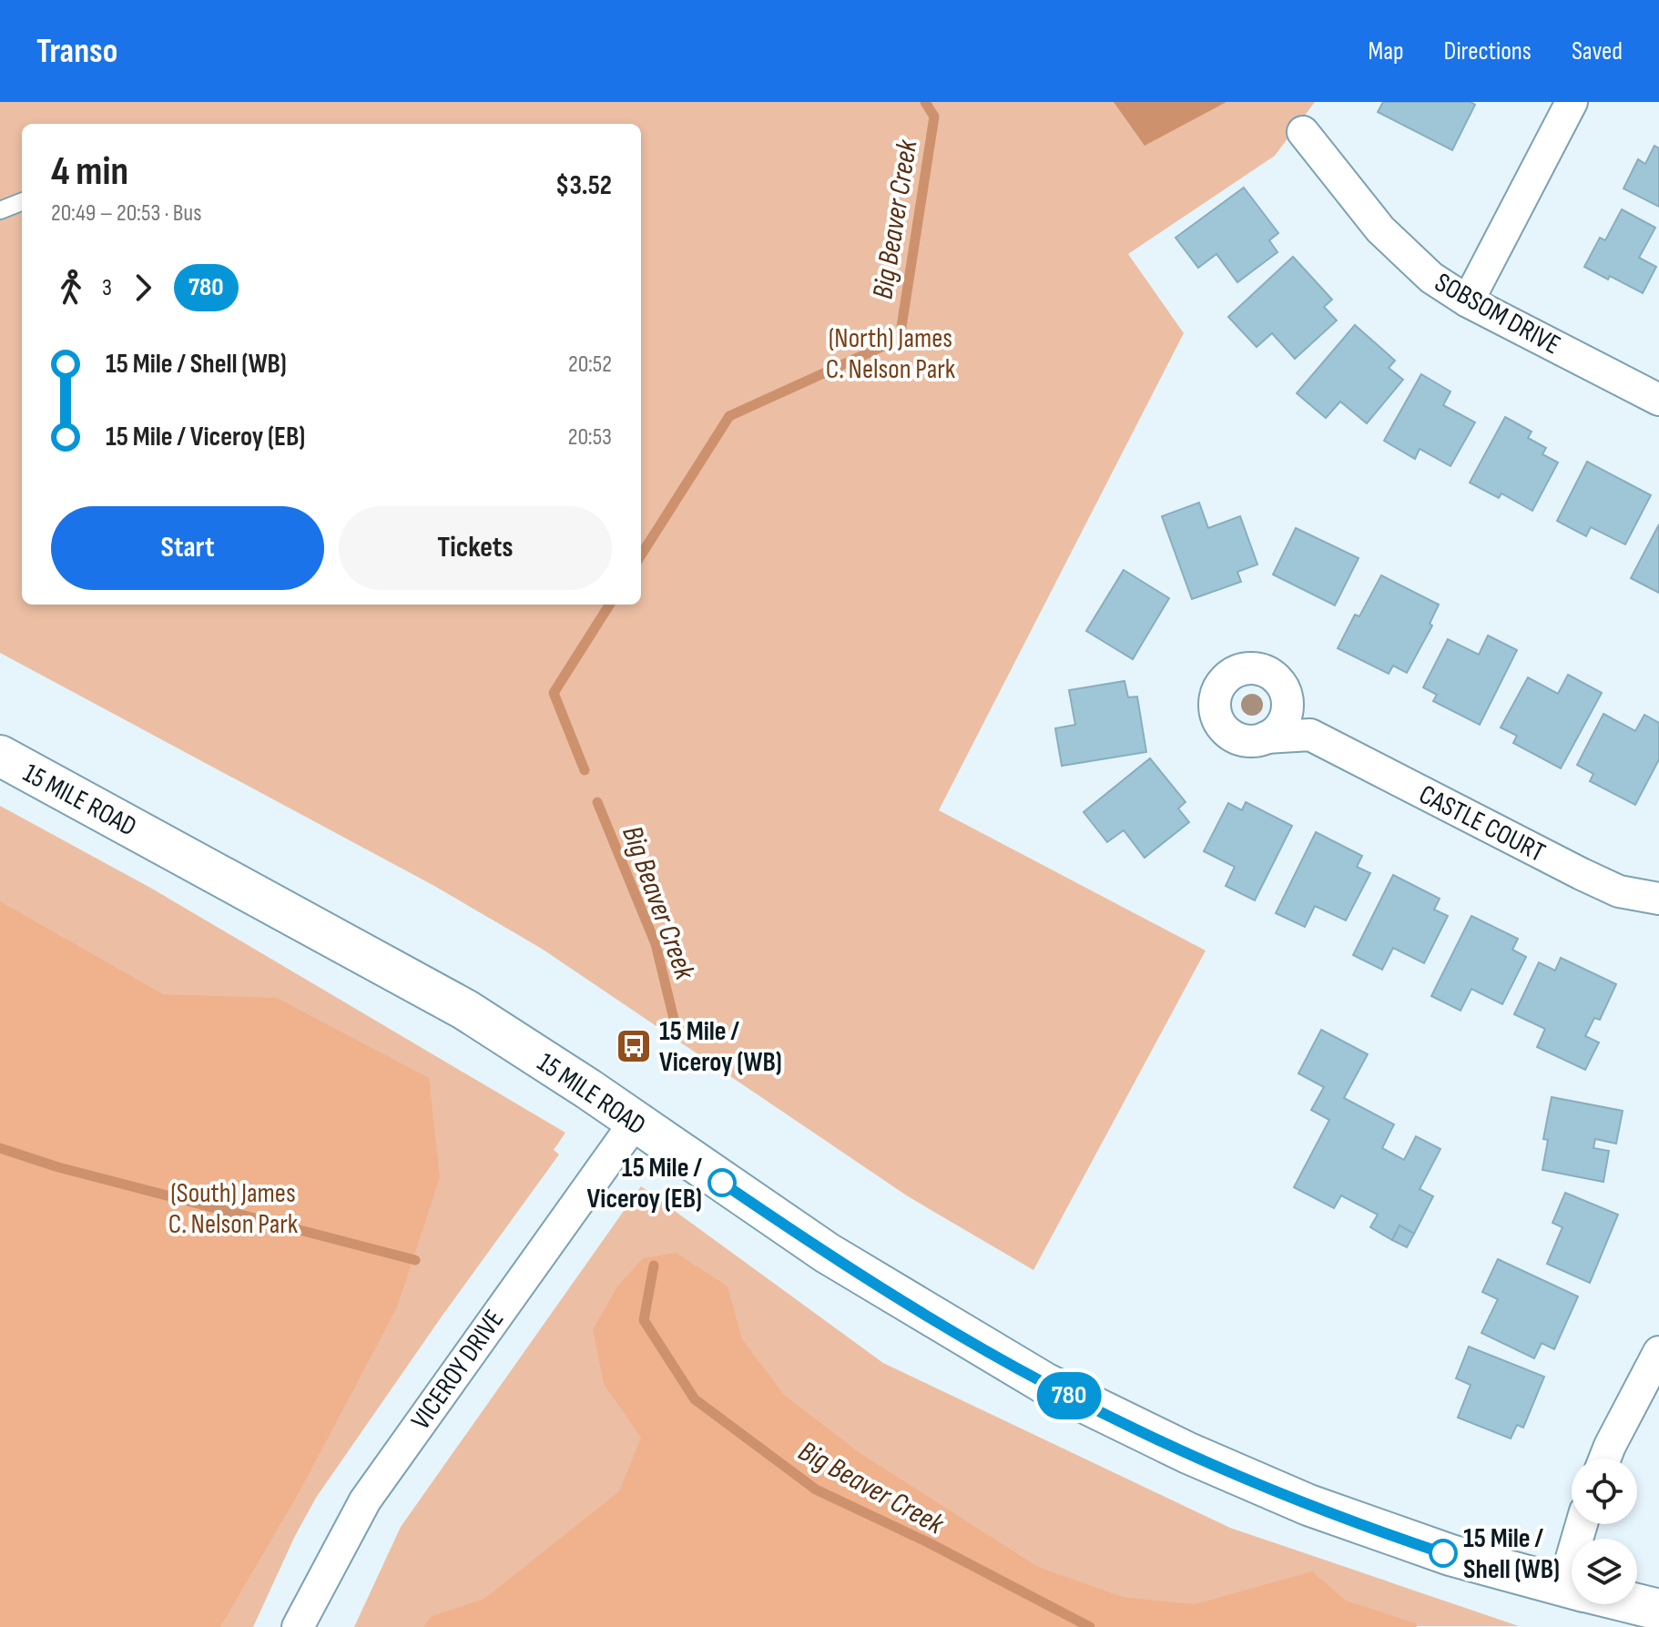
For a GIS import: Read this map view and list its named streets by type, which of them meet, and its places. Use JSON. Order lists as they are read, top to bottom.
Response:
{
  "streets": {
    "main road": ["15 MILE ROAD"],
    "street": ["SOBSOM DRIVE", "CASTLE COURT", "VICEROY DRIVE"]
  },
  "crossings": [
    ["15 MILE ROAD", "VICEROY DRIVE"]
  ],
  "water": ["Big Beaver Creek"],
  "parks": ["(North) James C. Nelson Park", "(South) James C. Nelson Park"],
  "places": {
    "bus stop": ["15 Mile / Viceroy (WB)"],
    "other": ["15 Mile / Viceroy (EB)", "15 Mile / Shell (WB)"]
  },
  "lines": ["bus line 780"],
  "page": {
    "header": "Transo",
    "nav": ["Map", "Directions", "Saved"],
    "on_map": "780",
    "heading": ["4 min", "20:49 – 20:53 · Bus", "$3.52"],
    "legs": ["3", "780"],
    "list": [
      {
        "name": "15 Mile / Shell (WB)",
        "value": "20:52"
      },
      {
        "name": "15 Mile / Viceroy (EB)",
        "value": "20:53"
      }
    ],
    "buttons": ["Start", "Tickets"]
  }
}
